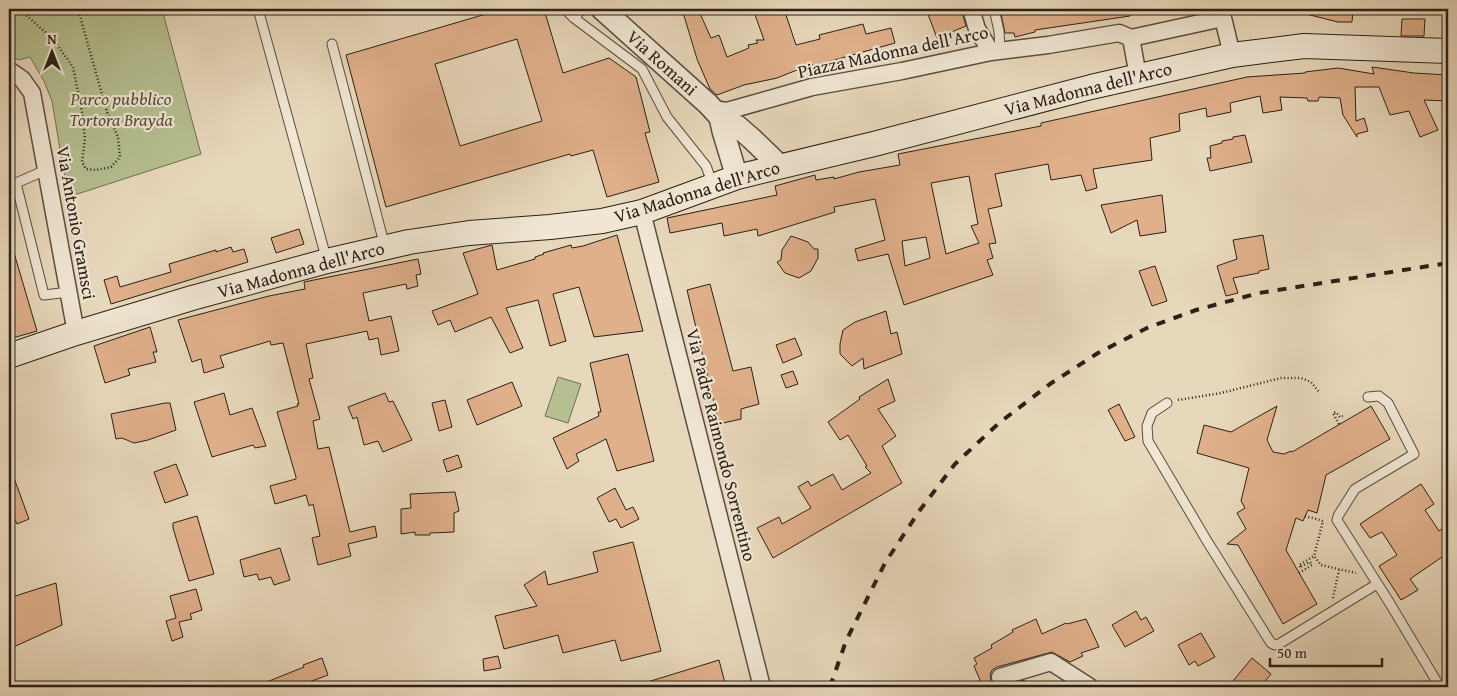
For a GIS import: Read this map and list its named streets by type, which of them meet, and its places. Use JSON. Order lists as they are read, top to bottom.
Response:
{
  "streets": {
    "main road": ["Via Madonna dell'Arco"],
    "street": [
      "Piazza Madonna dell'Arco",
      "Via Romani",
      "Via Antonio Gramsci",
      "Via Padre Raimondo Sorrentino"
    ]
  },
  "crossings": [
    ["Piazza Madonna dell'Arco", "Via Romani"],
    ["Piazza Madonna dell'Arco", "Via Madonna dell'Arco"],
    ["Via Romani", "Via Madonna dell'Arco"],
    ["Via Madonna dell'Arco", "Via Antonio Gramsci"],
    ["Via Madonna dell'Arco", "Via Padre Raimondo Sorrentino"]
  ],
  "parks": ["Parco pubblico Tortora Brayda"],
  "scale_bar": "50 m",
  "north": "top"
}
